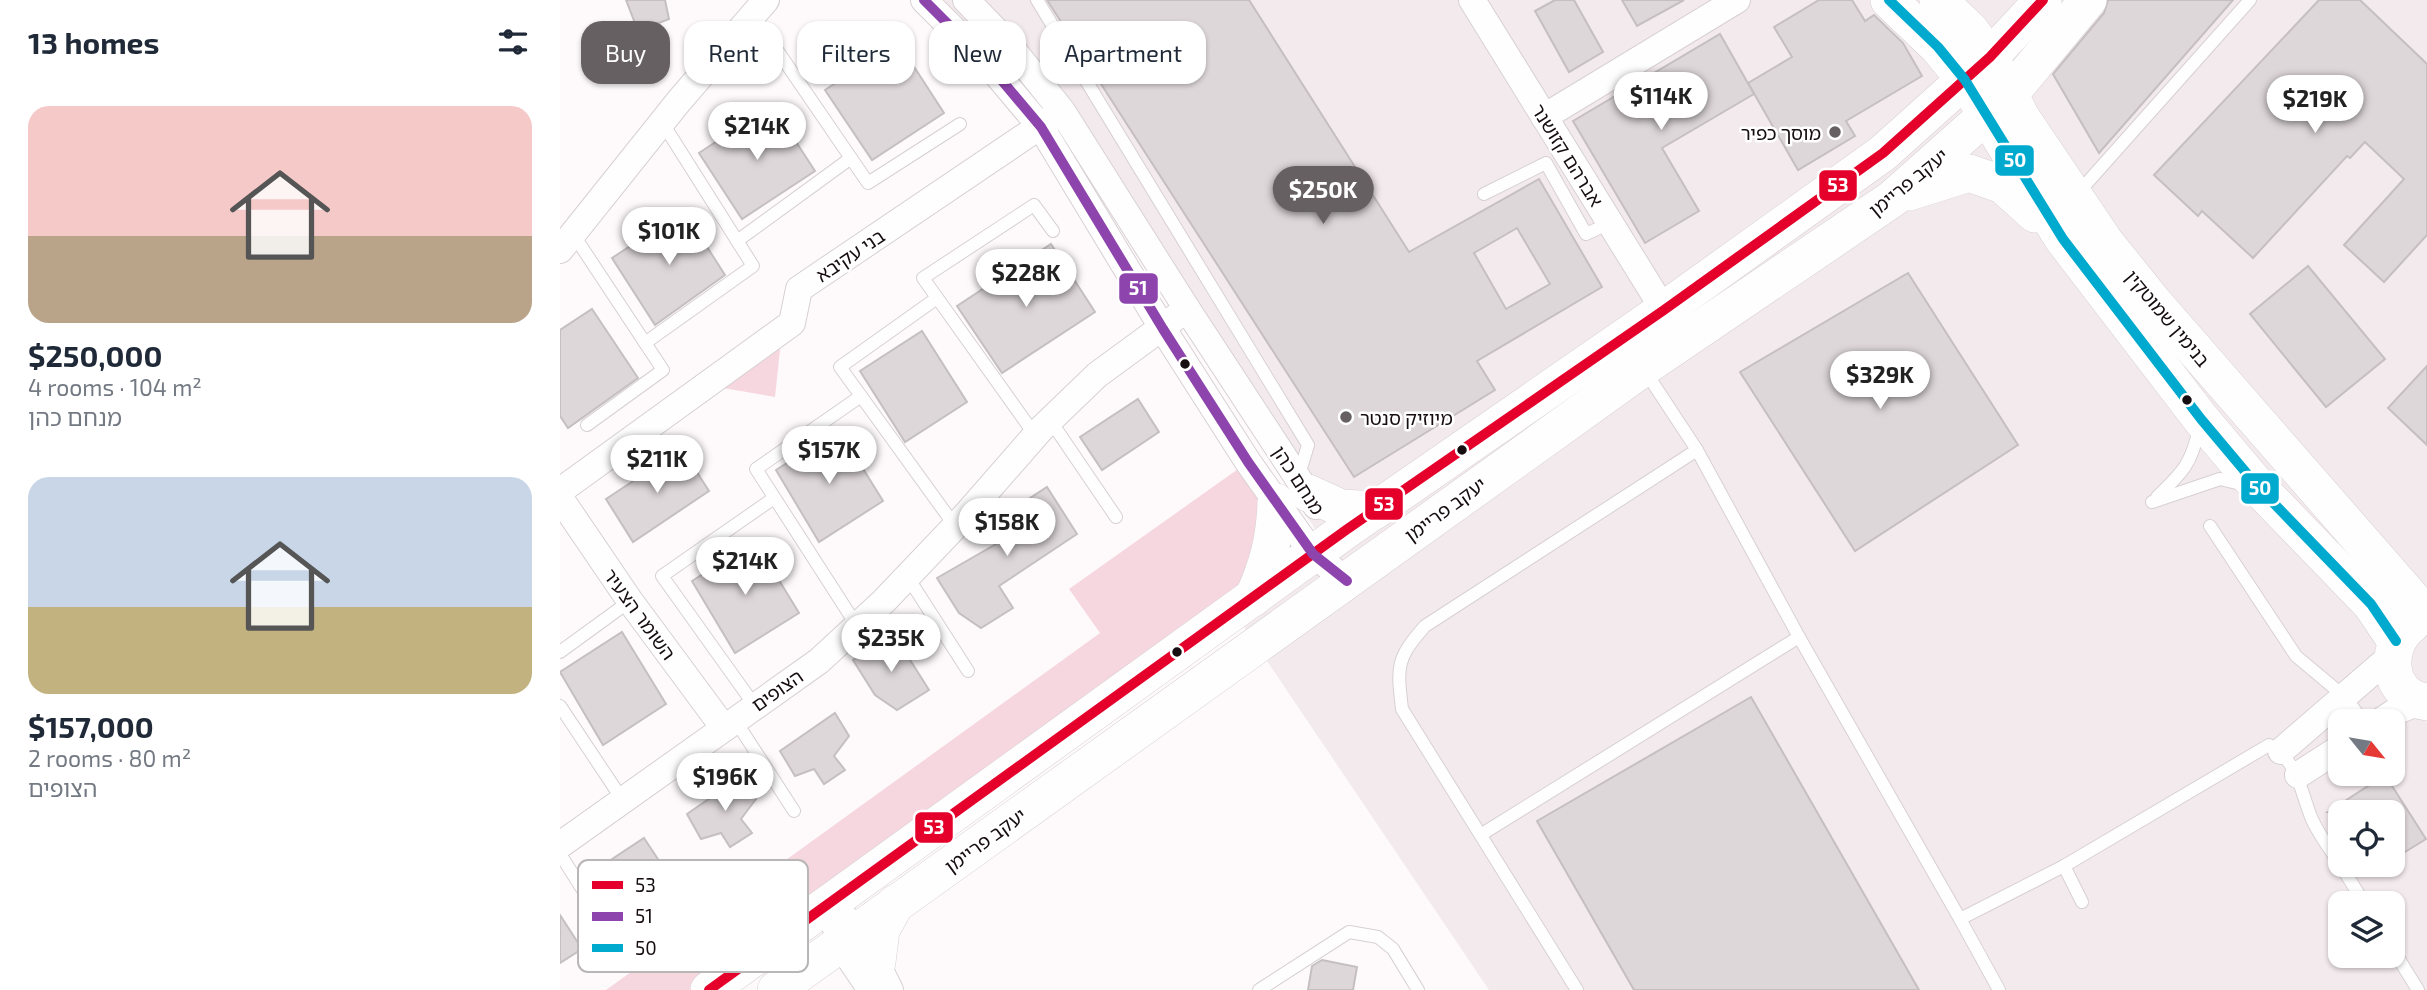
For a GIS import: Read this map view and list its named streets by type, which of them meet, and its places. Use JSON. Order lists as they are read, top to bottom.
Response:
{
  "streets": {
    "main road": ["יעקב פריימן", "בנימין שמוטקין"],
    "street": [
      "אברהם קזושנר",
      "בני עקיבא",
      "מנחם כהן",
      "השומר הצעיר",
      "הצופים"
    ]
  },
  "crossings": [
    ["אברהם קזושנר", "יעקב פריימן"],
    ["יעקב פריימן", "בנימין שמוטקין"],
    ["יעקב פריימן", "מנחם כהן"],
    ["בני עקיבא", "מנחם כהן"],
    ["מנחם כהן", "הצופים"],
    ["השומר הצעיר", "הצופים"]
  ],
  "places": ["מוסך כפיר", "מיוזיק סנטר"],
  "lines": ["transit line 53", "transit line 51", "transit line 50"],
  "legend": ["53", "51", "50"],
  "north": "bottom right",
  "page": {
    "heading": "13 homes",
    "chip": [
      "Buy",
      "Rent",
      "Filters",
      "New",
      "Apartment"
    ],
    "price": [
      "$114K",
      "$219K",
      "$214K",
      "$250K",
      "$101K",
      "$228K",
      "$329K",
      "$157K",
      "$211K",
      "$158K",
      "$214K",
      "$235K",
      "$196K"
    ],
    "list": [
      {
        "name": "$250,000",
        "note": "4 rooms · 104 m² · מנחם כהן"
      },
      {
        "name": "$157,000",
        "note": "2 rooms · 80 m² · הצופים"
      }
    ]
  }
}
